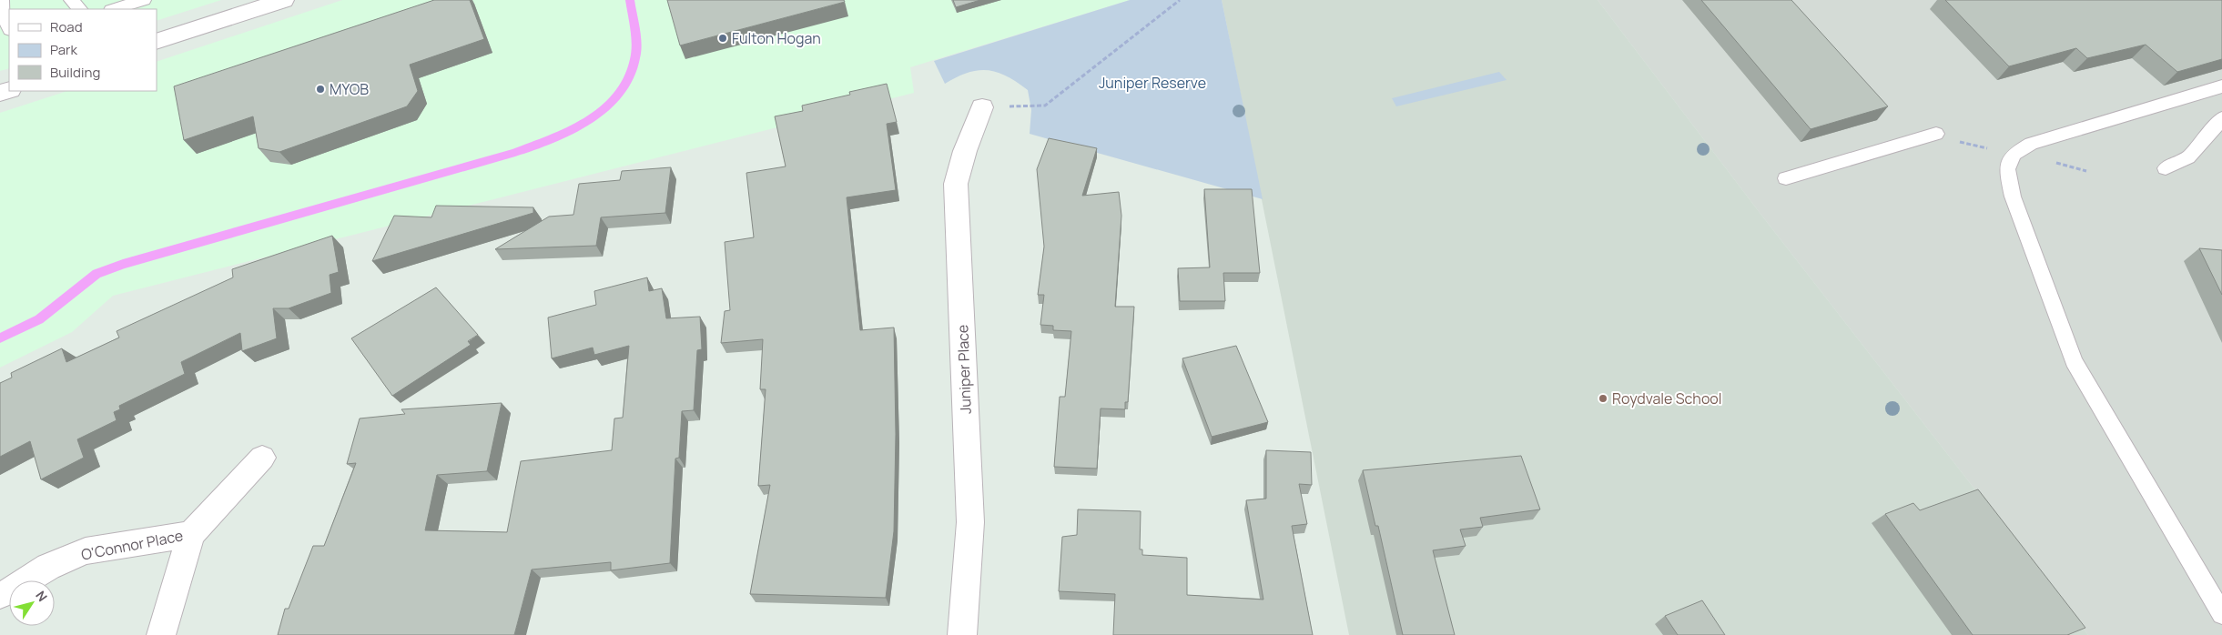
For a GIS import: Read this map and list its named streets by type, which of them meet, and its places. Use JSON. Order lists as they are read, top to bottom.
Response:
{
  "streets": {
    "street": ["Juniper Place", "O'Connor Place"]
  },
  "parks": ["Juniper Reserve"],
  "places": ["Fulton Hogan", "MYOB", "Roydvale School"],
  "legend": ["Road", "Park", "Building"],
  "north": "top right"
}
